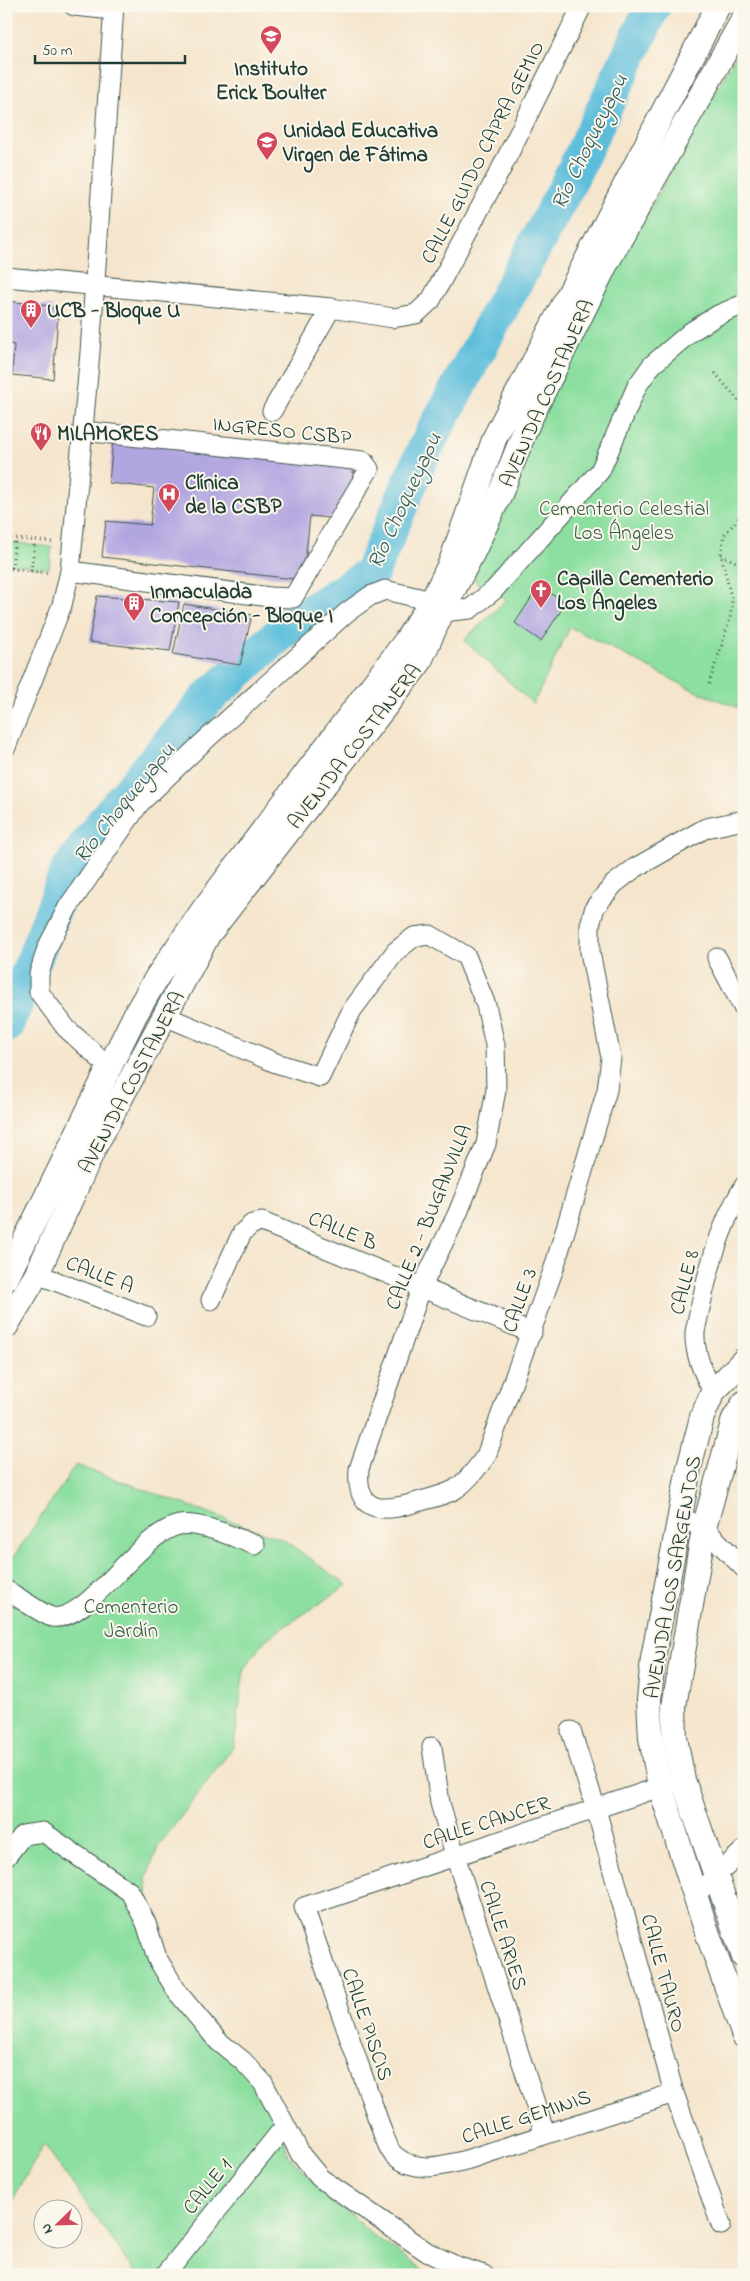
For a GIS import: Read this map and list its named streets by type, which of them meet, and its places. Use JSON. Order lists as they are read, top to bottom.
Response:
{
  "streets": {
    "main road": ["AVENIDA COSTANERA", "AVENIDA LOS SARGENTOS"],
    "street": [
      "CALLE GUIDO CAPRA GEMIO",
      "INGRESO CSBP",
      "CALLE 2 - BUGANVILLA",
      "CALLE B",
      "CALLE A",
      "CALLE 8",
      "CALLE 3",
      "CALLE CANCER",
      "CALLE ARIES",
      "CALLE TAURO",
      "CALLE PISCIS",
      "CALLE GEMINIS",
      "CALLE 1"
    ]
  },
  "crossings": [
    ["AVENIDA COSTANERA", "CALLE 2 - BUGANVILLA"],
    ["AVENIDA COSTANERA", "CALLE A"],
    ["CALLE 2 - BUGANVILLA", "CALLE B"],
    ["CALLE 2 - BUGANVILLA", "CALLE 3"],
    ["CALLE B", "CALLE 3"],
    ["CALLE 8", "AVENIDA LOS SARGENTOS"],
    ["AVENIDA LOS SARGENTOS", "CALLE CANCER"],
    ["CALLE CANCER", "CALLE ARIES"],
    ["CALLE CANCER", "CALLE TAURO"],
    ["CALLE CANCER", "CALLE PISCIS"],
    ["CALLE ARIES", "CALLE GEMINIS"],
    ["CALLE TAURO", "CALLE GEMINIS"],
    ["CALLE PISCIS", "CALLE GEMINIS"]
  ],
  "water": ["Río Choqueyapu"],
  "parks": ["Cementerio Celestial Los Ángeles", "Cementerio Jardín"],
  "places": {
    "school or university": ["Instituto Erick Boulter", "Unidad Educativa Virgen de Fátima"],
    "building": ["UCB - Bloque U", "Inmaculada Concepción - Bloque I"],
    "restaurant": ["MILAMORES"],
    "hospital": ["Clínica de la CSBP"],
    "church": ["Capilla Cementerio Los Ángeles"]
  },
  "scale_bar": "50 m",
  "north": "bottom left"
}
